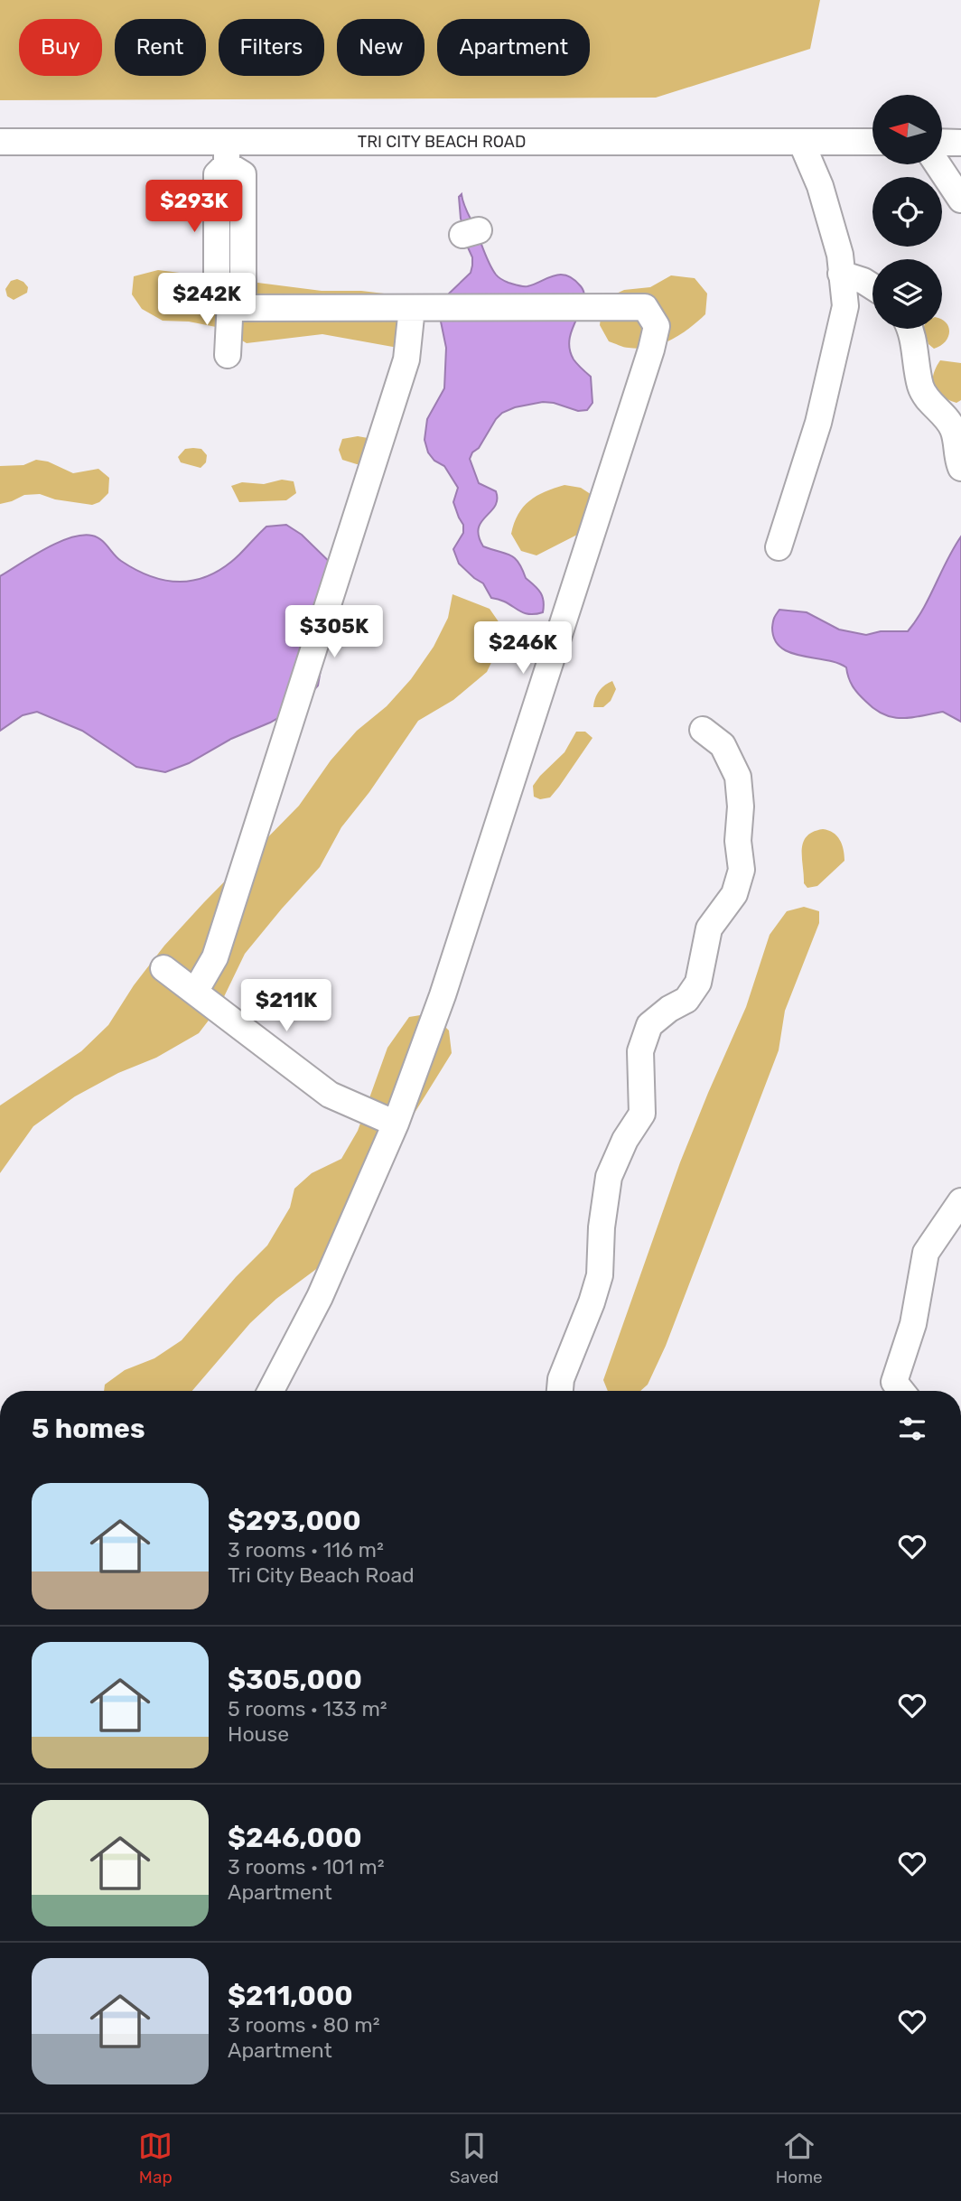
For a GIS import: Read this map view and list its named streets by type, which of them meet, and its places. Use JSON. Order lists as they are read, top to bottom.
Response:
{
  "streets": {
    "street": ["TRI CITY BEACH ROAD"]
  },
  "north": "left",
  "page": {
    "chip": [
      "Buy",
      "Rent",
      "Filters",
      "New",
      "Apartment"
    ],
    "price": [
      "$293K",
      "$242K",
      "$305K",
      "$246K",
      "$211K"
    ],
    "heading": "5 homes",
    "list": [
      {
        "name": "$293,000",
        "note": "3 rooms · 116 m² · Tri City Beach Road"
      },
      {
        "name": "$305,000",
        "note": "5 rooms · 133 m² · House"
      },
      {
        "name": "$246,000",
        "note": "3 rooms · 101 m² · Apartment"
      },
      {
        "name": "$211,000",
        "note": "3 rooms · 80 m² · Apartment"
      }
    ],
    "tabs": ["Map", "Saved", "Home"]
  }
}
